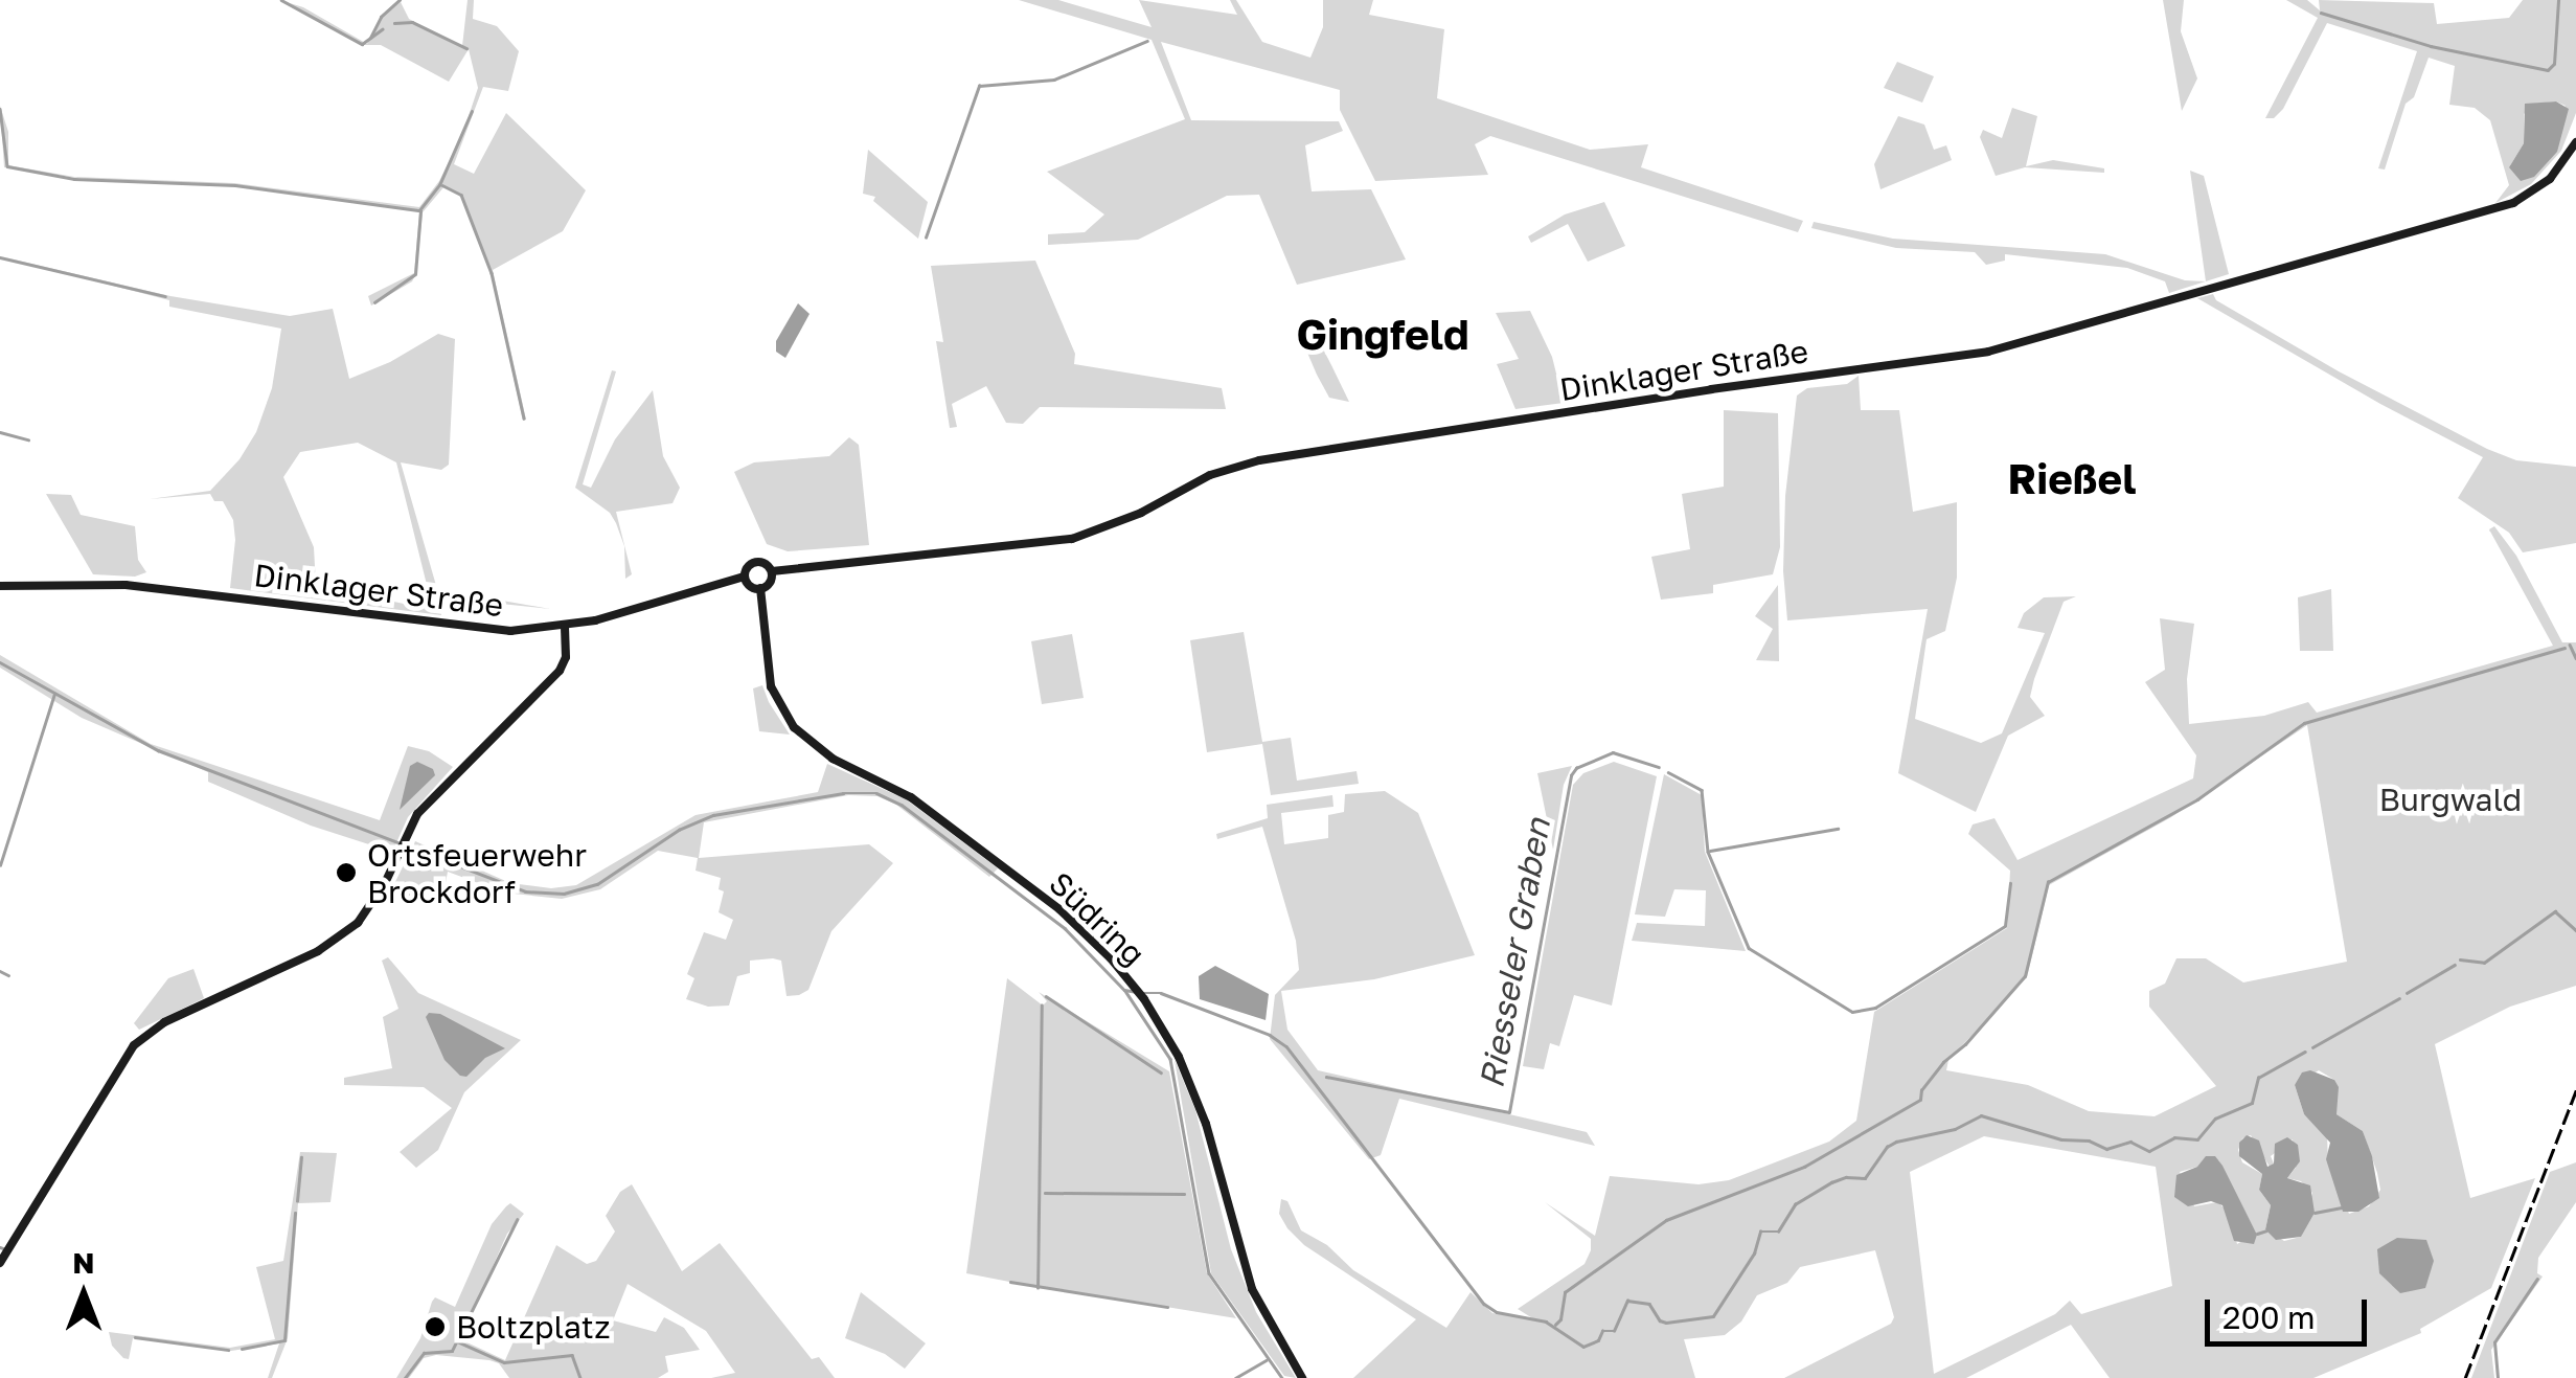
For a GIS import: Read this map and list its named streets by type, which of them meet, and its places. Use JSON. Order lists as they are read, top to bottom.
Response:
{
  "streets": {
    "main road": ["Dinklager Straße", "Südring"]
  },
  "crossings": [
    ["Dinklager Straße", "Südring"]
  ],
  "districts": ["Gingfeld", "Rießel"],
  "water": ["Riesseler Graben"],
  "parks": ["Burgwald"],
  "places": ["Ortsfeuerwehr Brockdorf", "Boltzplatz"],
  "scale_bar": "200 m",
  "north": "top"
}
